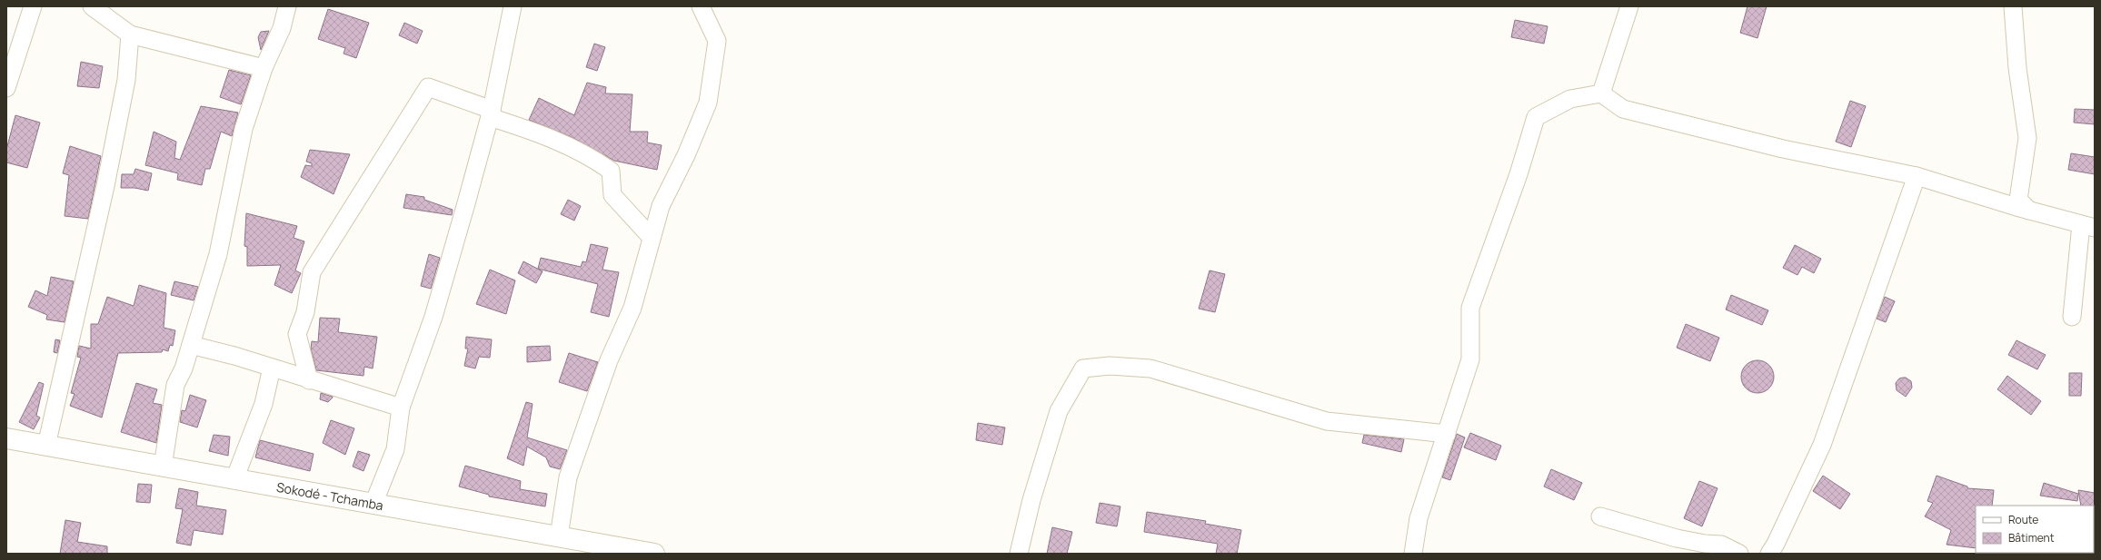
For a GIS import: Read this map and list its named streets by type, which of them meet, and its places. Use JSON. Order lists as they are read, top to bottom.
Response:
{
  "streets": {
    "main road": ["Sokodé - Tchamba"]
  },
  "legend": ["Route", "Bâtiment"]
}
